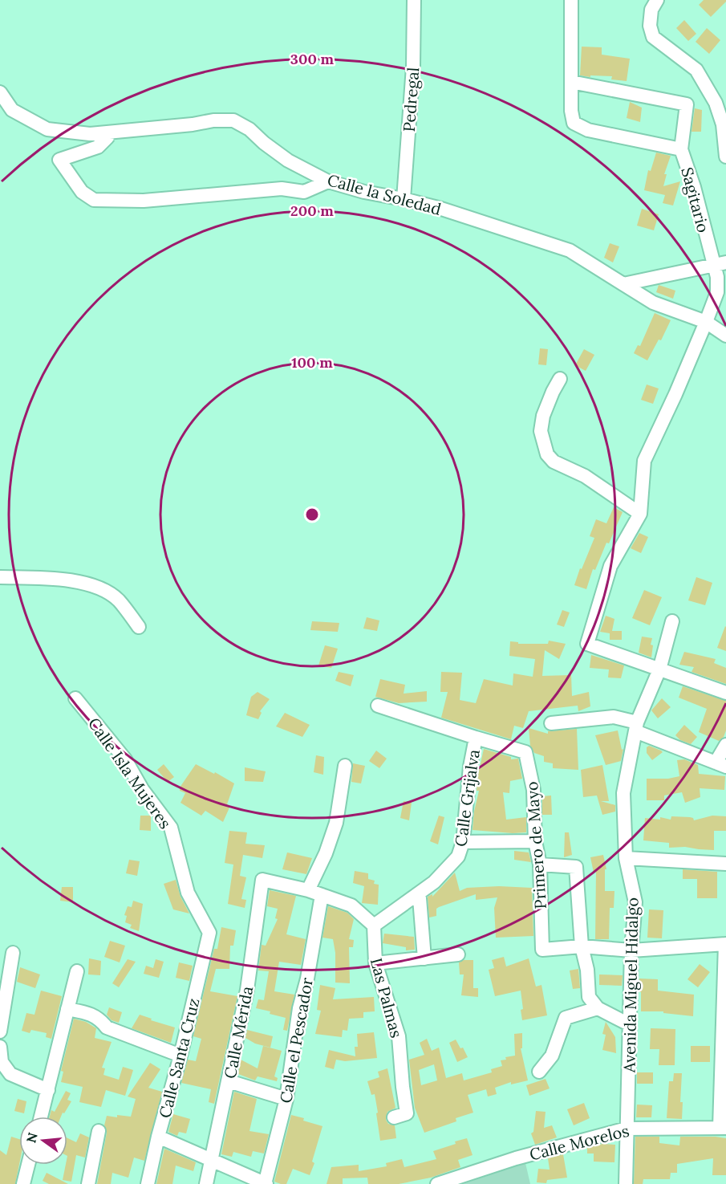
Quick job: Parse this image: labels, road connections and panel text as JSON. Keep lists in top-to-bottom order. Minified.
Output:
{"streets":{"street":["Pedregal","Calle la Soledad","Sagitario","Calle Isla Mujeres","Calle Grijalva","Primero de Mayo","Avenida Miguel Hidalgo","Las Palmas","Calle Mérida","Calle el Pescador","Calle Santa Cruz","Calle Morelos"]},"crossings":[["Pedregal","Calle la Soledad"],["Calle la Soledad","Sagitario"],["Calle Isla Mujeres","Calle Santa Cruz"],["Calle Grijalva","Primero de Mayo"],["Calle Grijalva","Las Palmas"],["Avenida Miguel Hidalgo","Calle Morelos"]],"north":"left","rings":["300 m","200 m","100 m"]}
